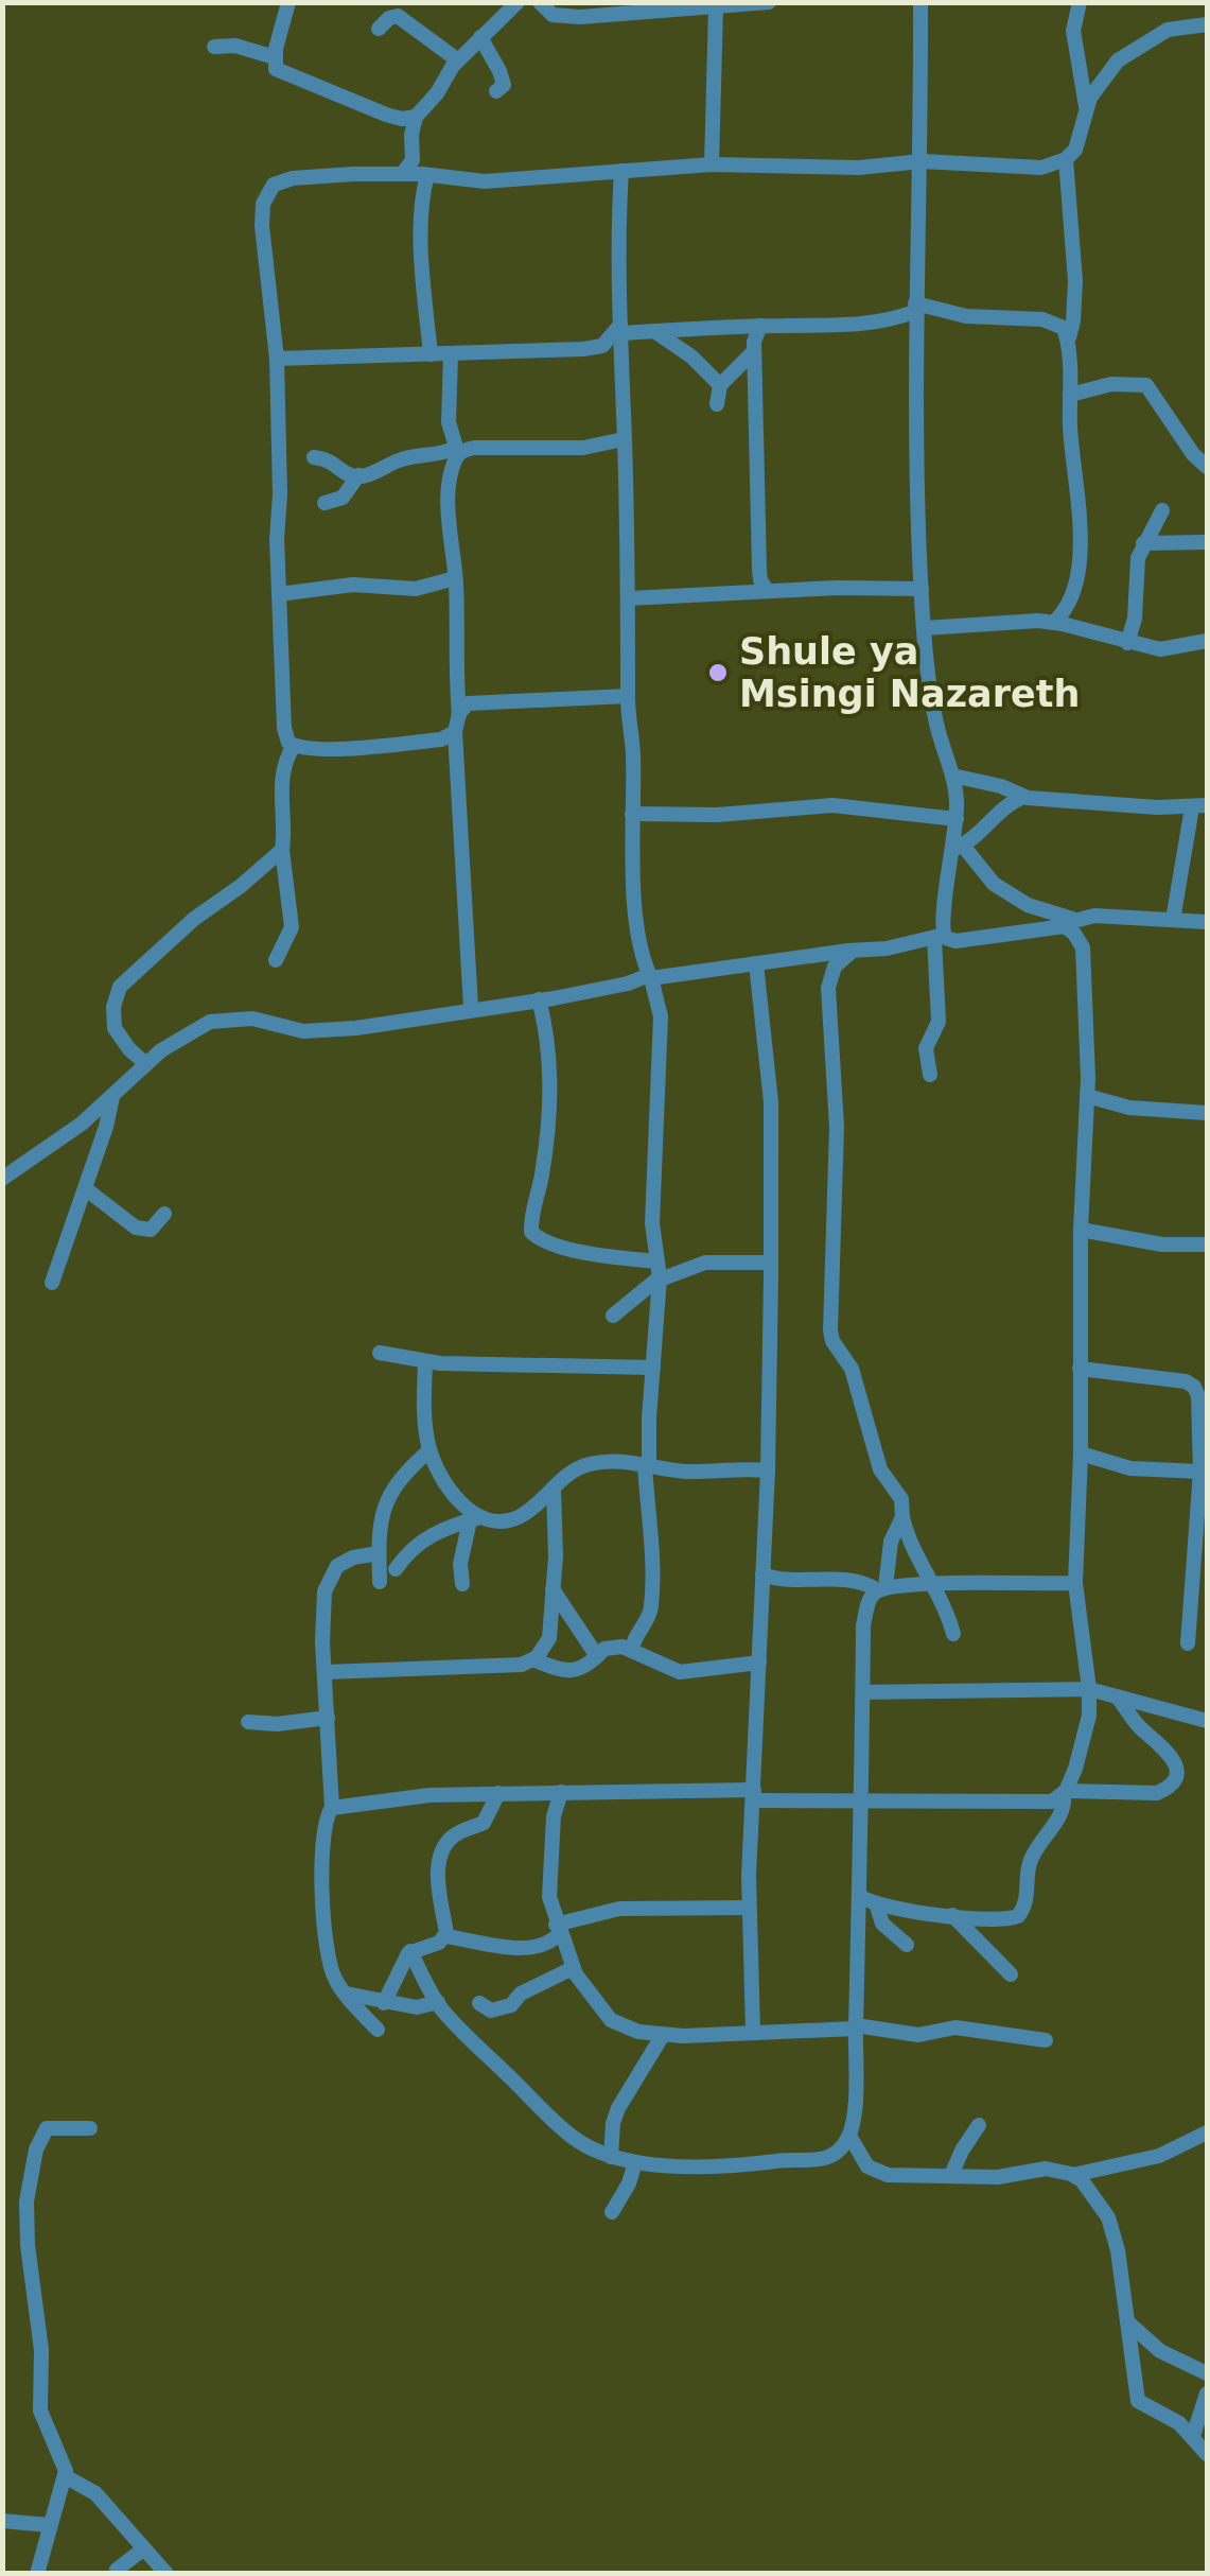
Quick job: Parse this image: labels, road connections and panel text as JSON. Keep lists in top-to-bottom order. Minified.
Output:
{"places":["Shule ya Msingi Nazareth"]}
